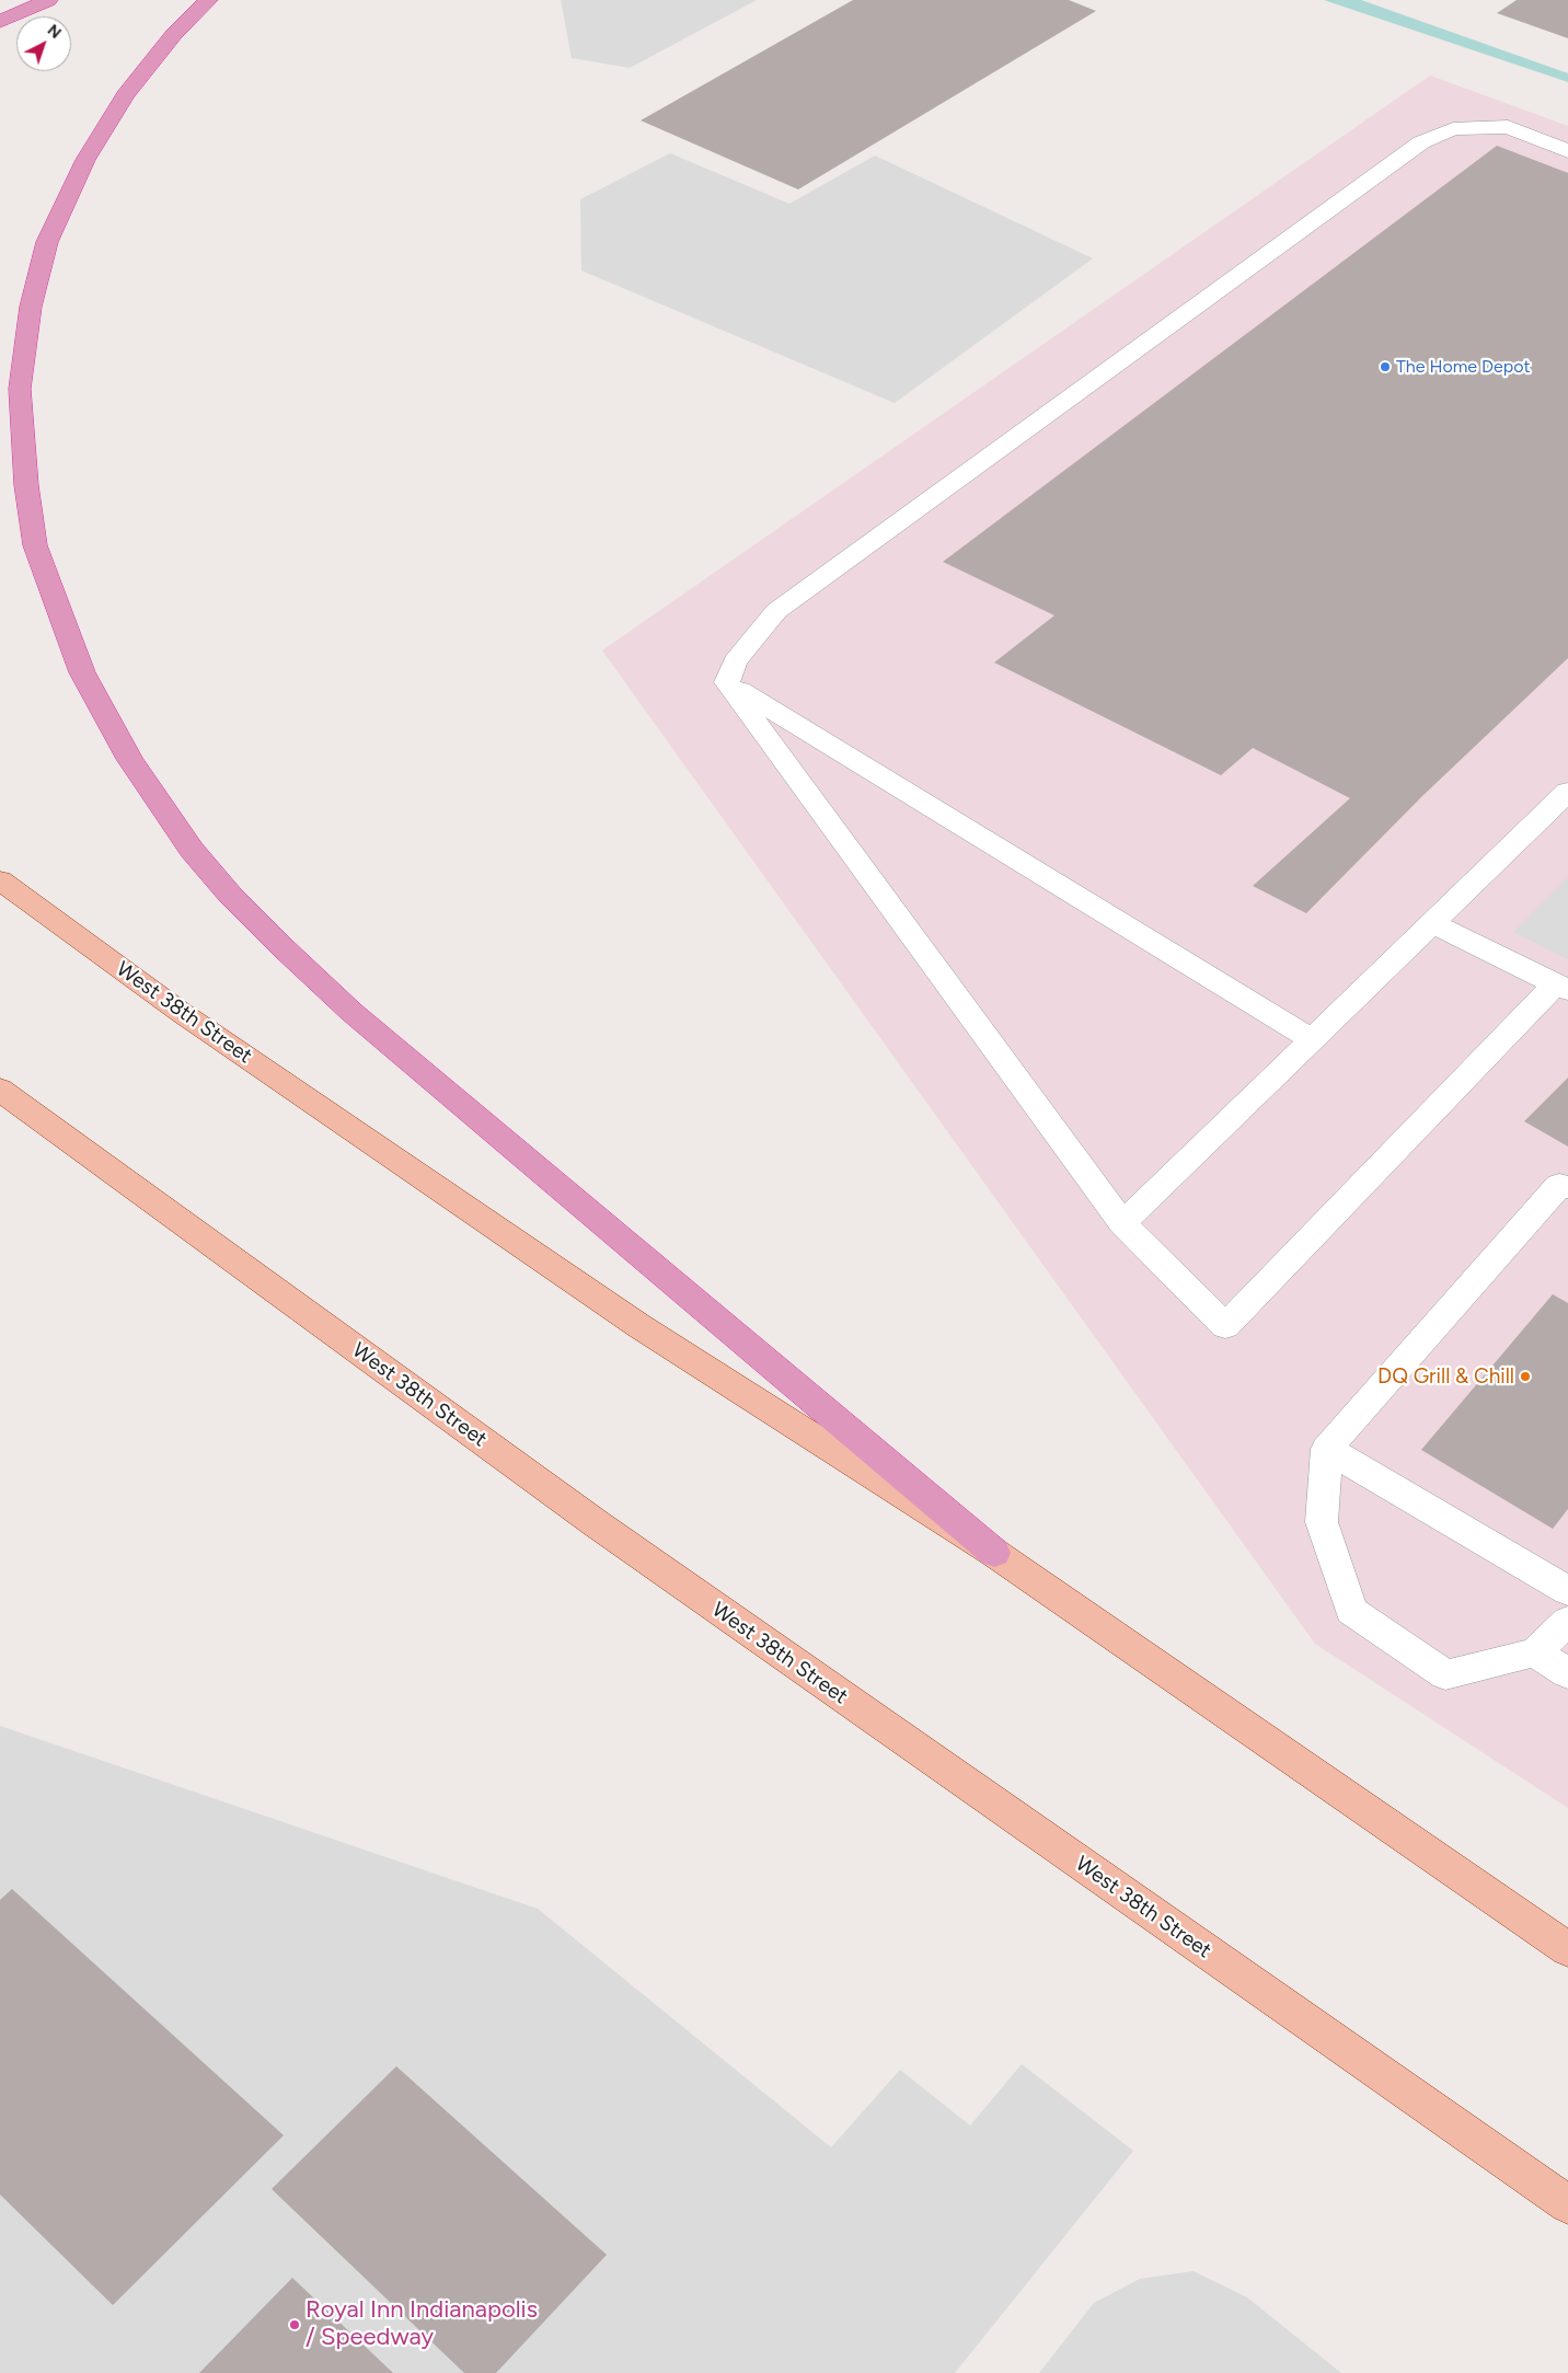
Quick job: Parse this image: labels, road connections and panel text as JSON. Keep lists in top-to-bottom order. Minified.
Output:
{"streets":{"main road":["West 38th Street"]},"places":["The Home Depot","DQ Grill & Chill","Royal Inn Indianapolis / Speedway"],"north":"top right"}
